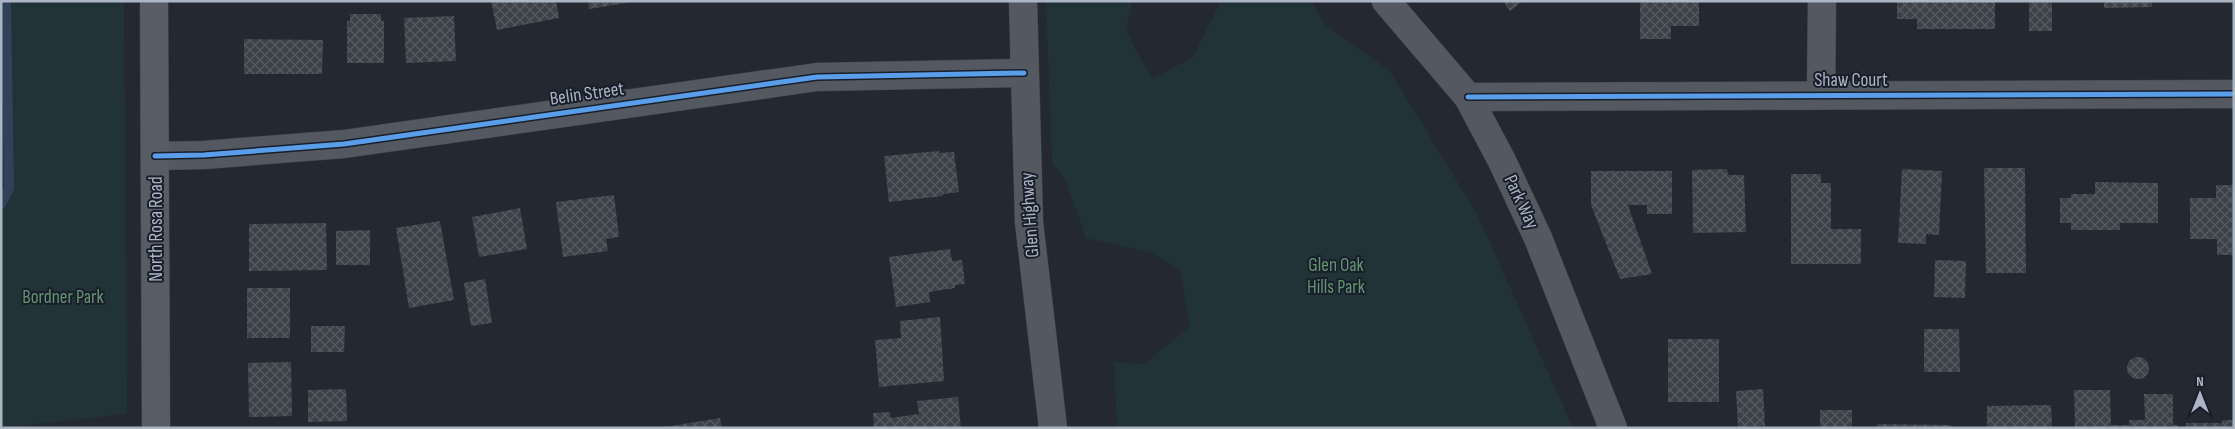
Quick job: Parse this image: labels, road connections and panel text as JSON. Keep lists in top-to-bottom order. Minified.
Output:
{"streets":{"street":["Shaw Court","Belin Street","Park Way","Glen Highway","North Rosa Road"]},"crossings":[["Shaw Court","Park Way"],["Belin Street","Glen Highway"],["Belin Street","North Rosa Road"]],"parks":["Glen Oak Hills Park","Bordner Park"],"north":"top"}
